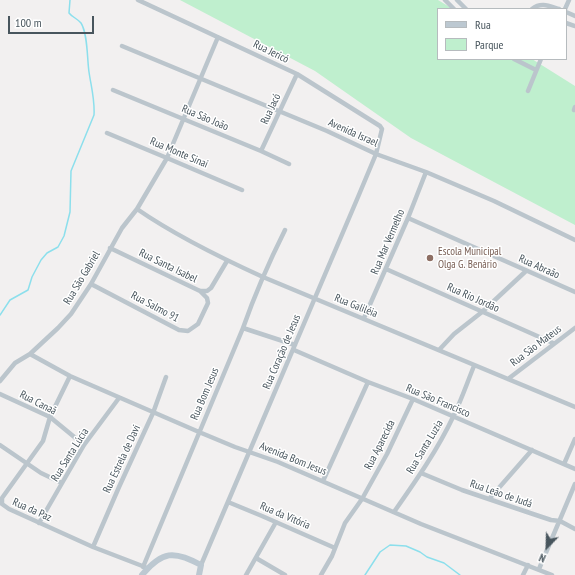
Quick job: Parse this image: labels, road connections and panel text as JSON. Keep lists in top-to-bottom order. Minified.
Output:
{"streets":{"street":["Rua Jericó","Rua Jacó","Rua São João","Avenida Israel","Rua Monte Sinai","Rua Mar Vermelho","Rua Santa Isabel","Rua Abraão","Rua São Gabriel","Rua Rio Jordão","Rua Galiléia","Rua Salmo 91","Rua São Mateus","Rua Coração de Jesus","Rua Bom Jesus","Rua São Francisco","Rua Canaã","Rua Aparecida","Rua Santa Luzia","Rua Santa Lúcia","Rua Estrela de Davi","Avenida Bom Jesus","Rua Leão de Judá","Rua da Paz","Rua da Vitória"]},"crossings":[["Rua Jericó","Rua Jacó"],["Rua Jericó","Rua São Gabriel"],["Rua Jericó","Rua Coração de Jesus"],["Rua Jacó","Rua São João"],["Rua Jacó","Avenida Israel"],["Rua São João","Rua São Gabriel"],["Avenida Israel","Rua Mar Vermelho"],["Avenida Israel","Rua São Gabriel"],["Avenida Israel","Rua Coração de Jesus"],["Rua Monte Sinai","Rua São Gabriel"],["Rua Mar Vermelho","Rua Abraão"],["Rua Mar Vermelho","Rua Rio Jordão"],["Rua Mar Vermelho","Rua Galiléia"],["Rua Santa Isabel","Rua São Gabriel"],["Rua Santa Isabel","Rua Galiléia"],["Rua Santa Isabel","Rua Salmo 91"],["Rua São Gabriel","Rua Galiléia"],["Rua São Gabriel","Rua Salmo 91"],["Rua São Gabriel","Avenida Bom Jesus"],["Rua Rio Jordão","Rua São Mateus"],["Rua Galiléia","Rua São Mateus"],["Rua Galiléia","Rua Coração de Jesus"],["Rua Galiléia","Rua Bom Jesus"],["Rua Galiléia","Rua Santa Luzia"],["Rua Coração de Jesus","Rua São Francisco"],["Rua Coração de Jesus","Avenida Bom Jesus"],["Rua Coração de Jesus","Rua da Vitória"],["Rua Bom Jesus","Rua São Francisco"],["Rua Bom Jesus","Avenida Bom Jesus"],["Rua Bom Jesus","Rua da Paz"],["Rua São Francisco","Rua Aparecida"],["Rua São Francisco","Rua Santa Luzia"],["Rua Canaã","Rua Santa Lúcia"],["Rua Canaã","Rua da Paz"],["Rua Aparecida","Avenida Bom Jesus"],["Rua Aparecida","Rua da Vitória"],["Rua Santa Luzia","Avenida Bom Jesus"],["Rua Santa Luzia","Rua Leão de Judá"],["Rua Santa Lúcia","Avenida Bom Jesus"],["Rua Santa Lúcia","Rua da Paz"],["Rua Estrela de Davi","Avenida Bom Jesus"],["Rua Estrela de Davi","Rua da Paz"],["Avenida Bom Jesus","Rua da Paz"]],"places":["Escola Municipal Olga G. Benário"],"legend":["Rua","Parque"],"scale_bar":"100 m","north":"bottom left"}
